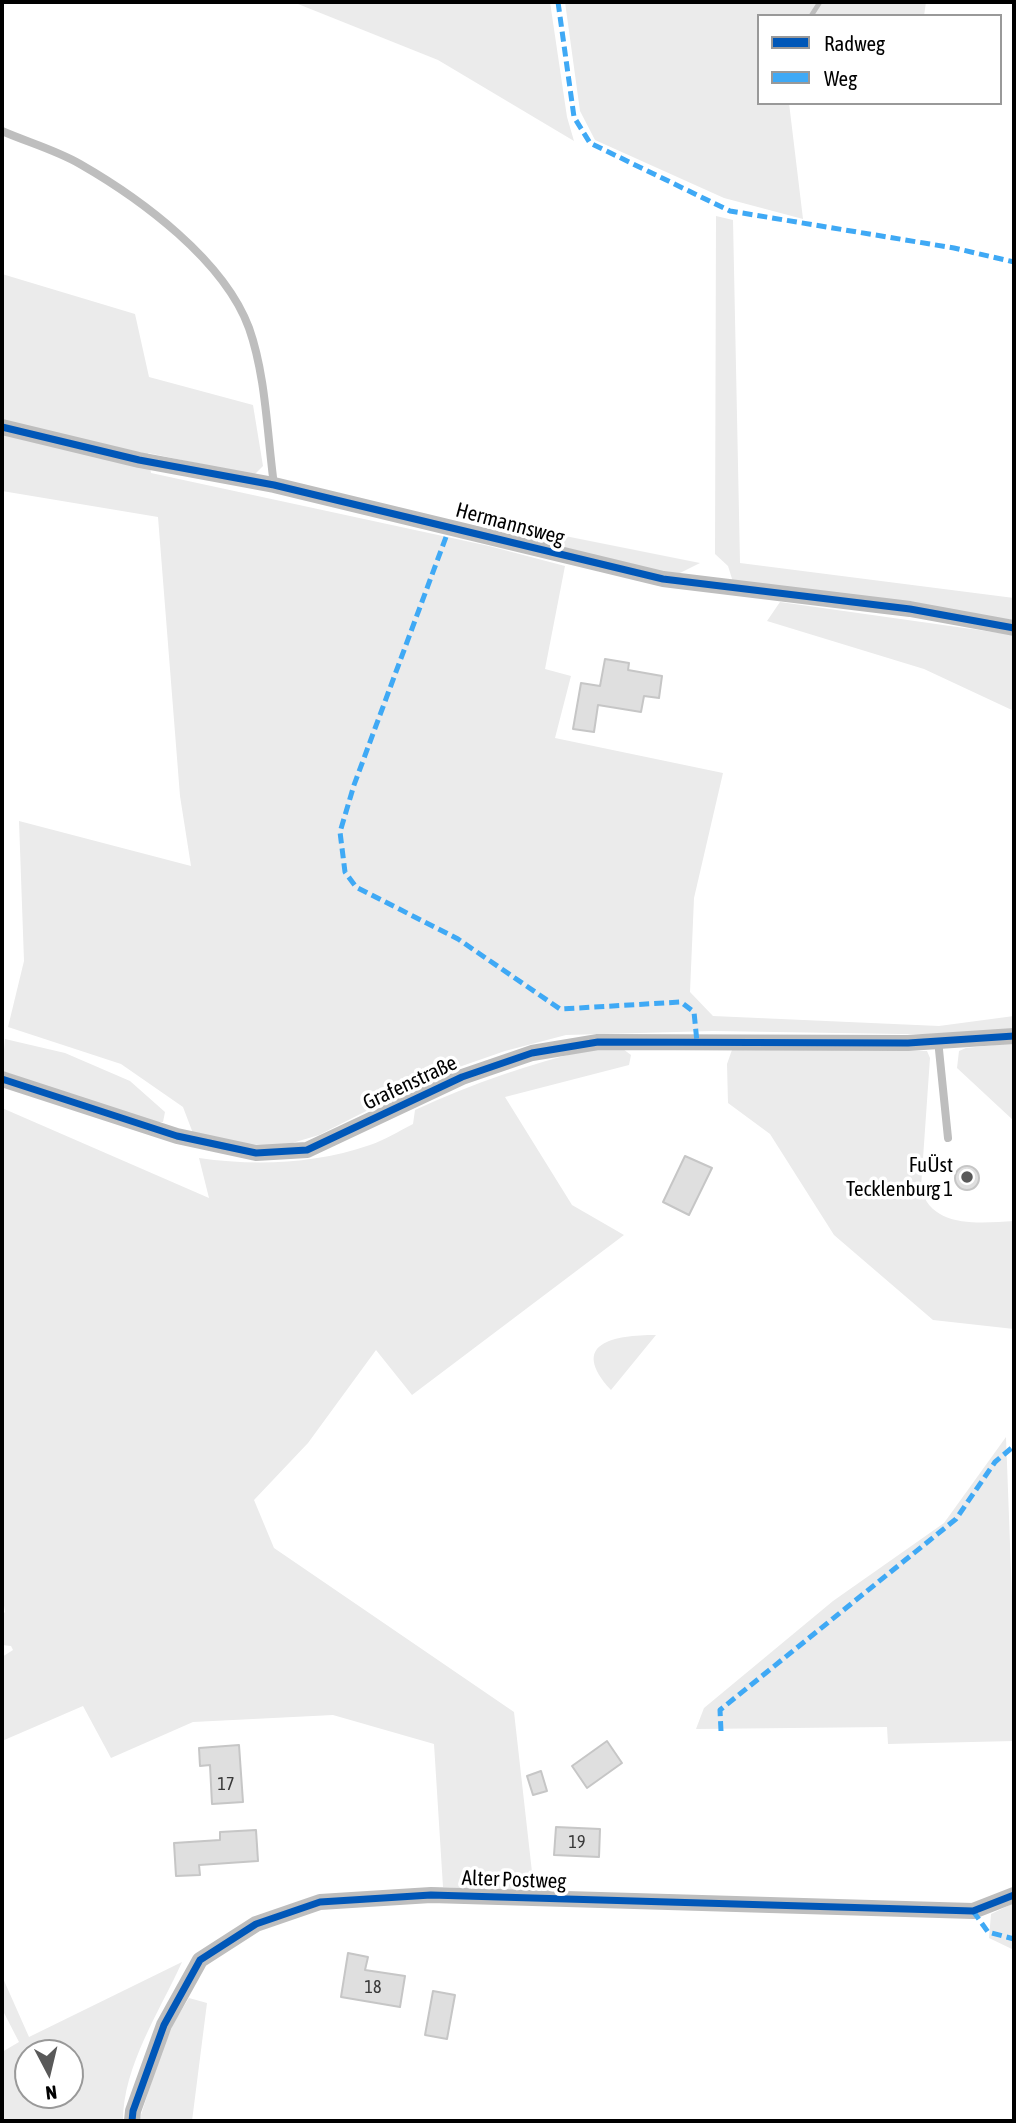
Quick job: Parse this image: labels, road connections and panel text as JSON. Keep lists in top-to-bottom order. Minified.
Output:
{"streets":{"street":["Hermannsweg","Grafenstraße","Alter Postweg"]},"places":["FuÜst Tecklenburg 1"],"house_numbers":["17","19","18"],"legend":["Radweg","Weg"],"north":"bottom"}
